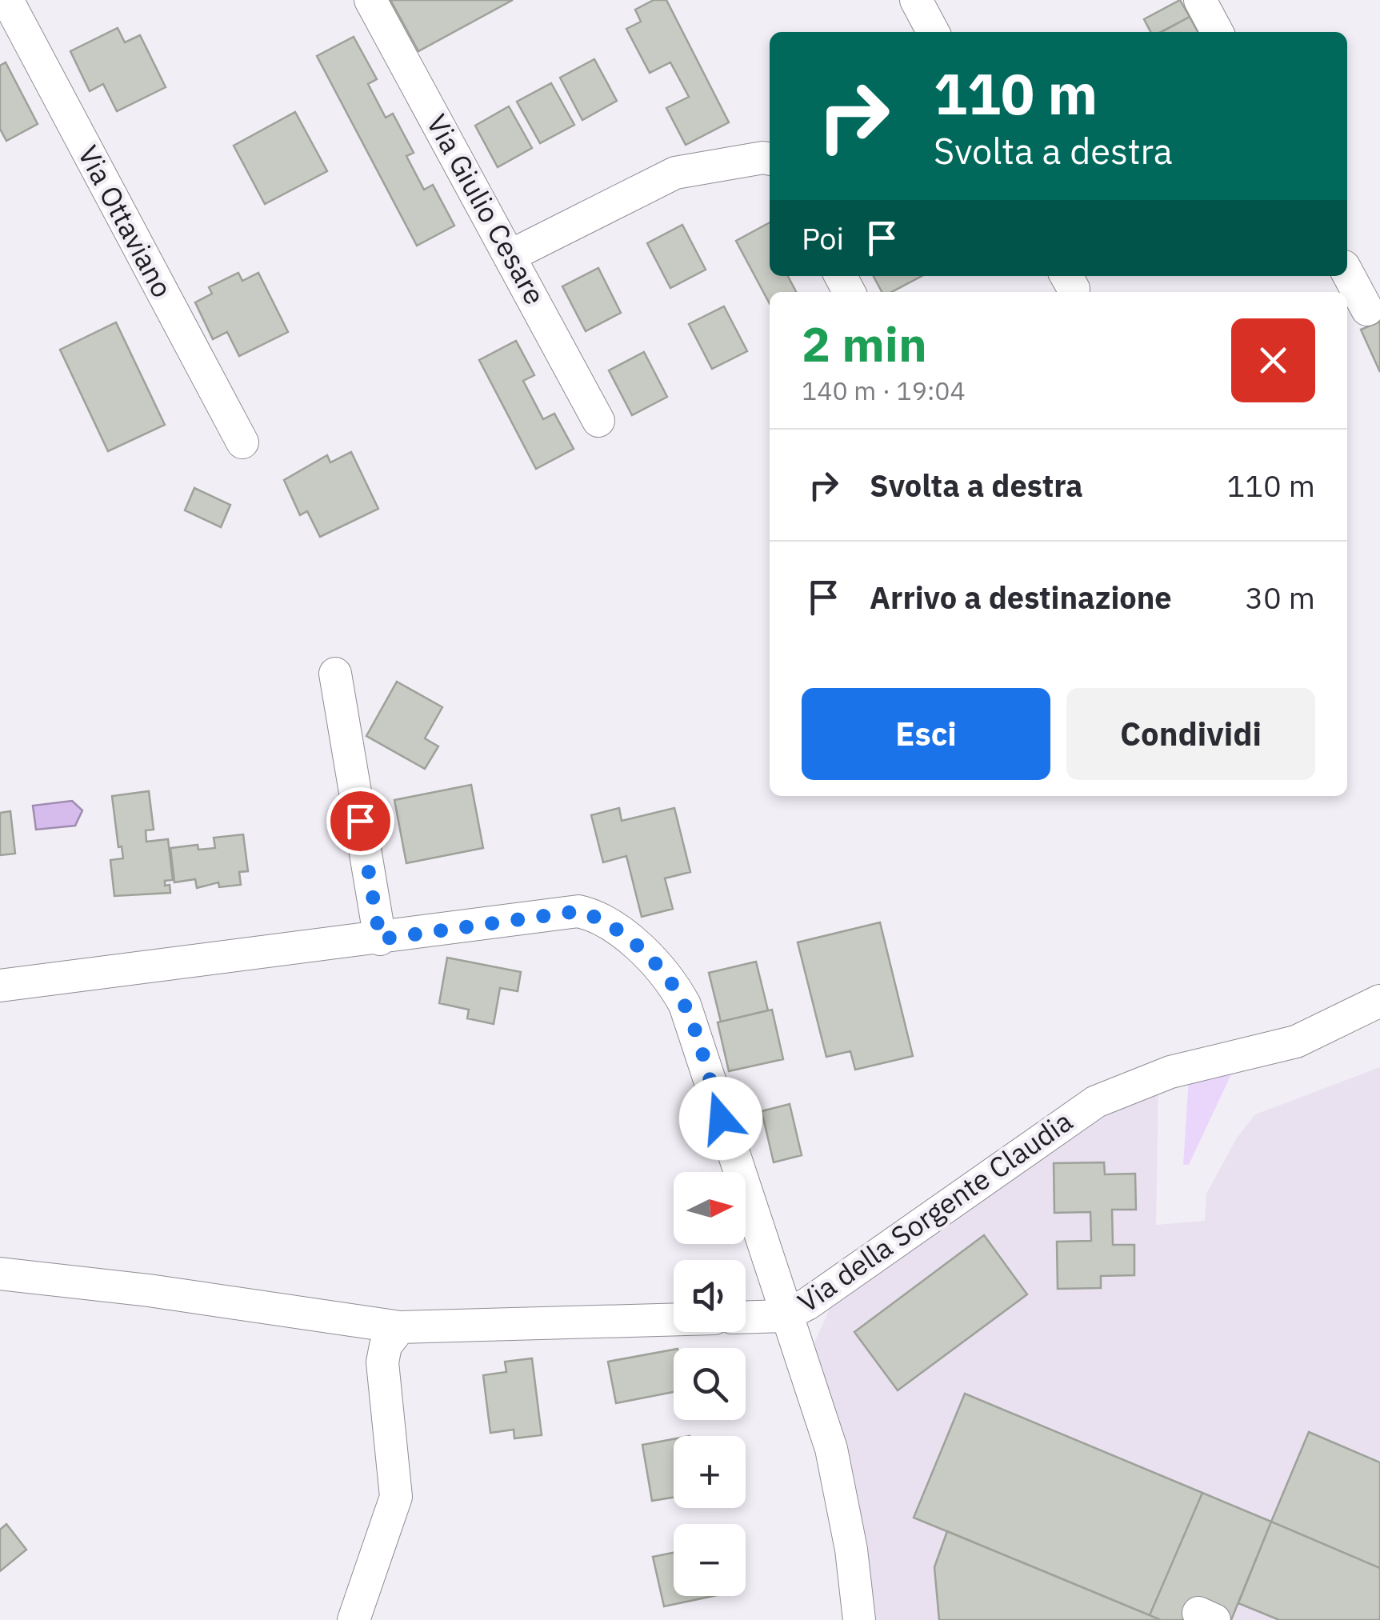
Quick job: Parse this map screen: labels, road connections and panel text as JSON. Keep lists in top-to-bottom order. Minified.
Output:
{"streets":{"street":["Via Giulio Cesare","Via Ottaviano","Via della Sorgente Claudia"]},"north":"right","page":{"turn":["110 m","Svolta a destra"],"then":"Poi","heading":["2 min","140 m · 19:04"],"list":[{"name":"Svolta a destra","value":"110 m"},{"name":"Arrivo a destinazione","value":"30 m"}],"buttons":["Esci","Condividi"],"map_buttons":["+","−"]}}
